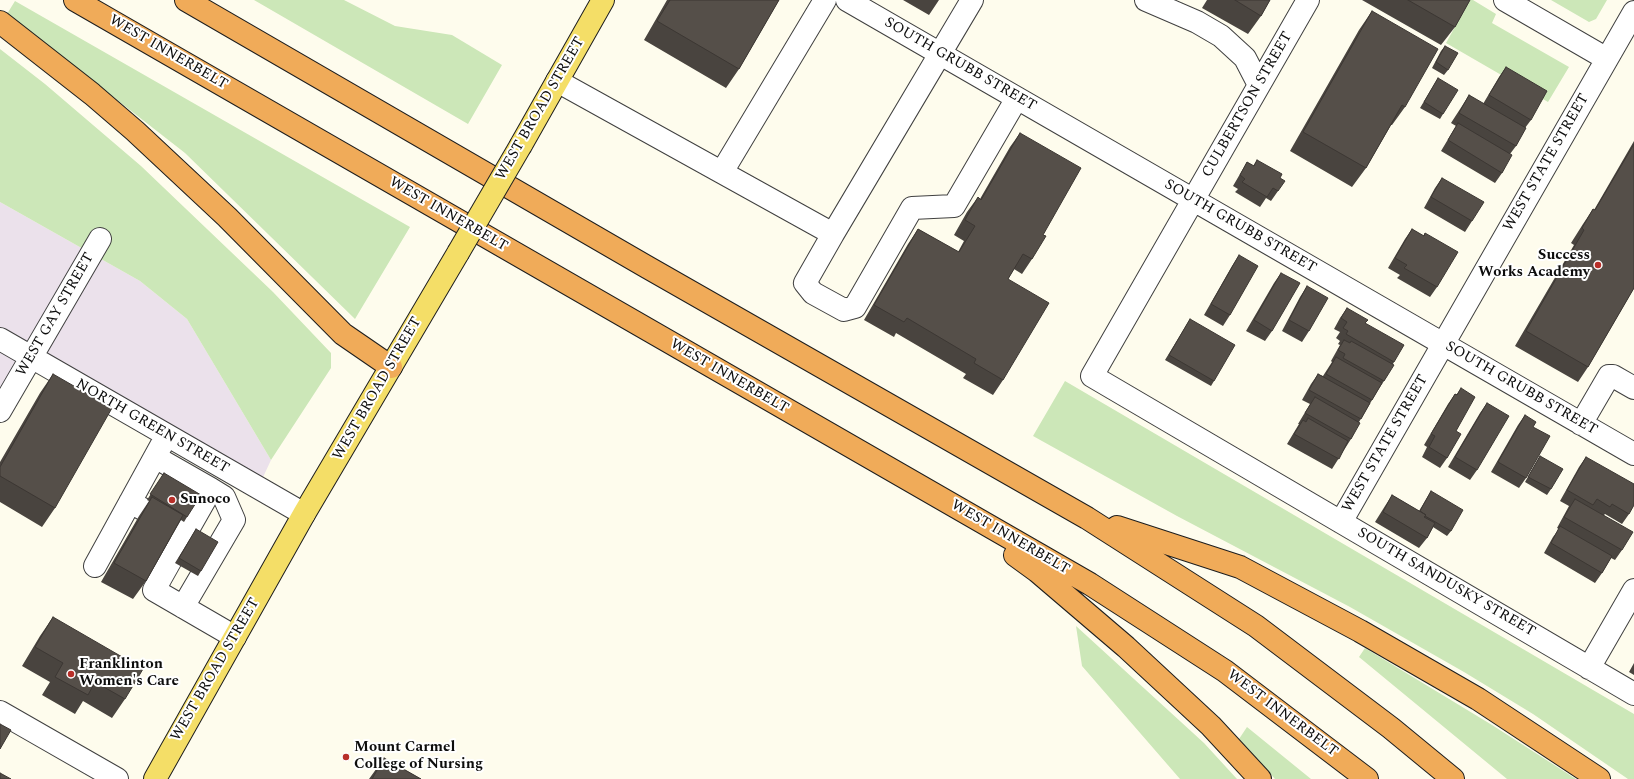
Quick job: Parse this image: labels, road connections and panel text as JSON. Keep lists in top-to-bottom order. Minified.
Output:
{"streets":{"highway":["WEST INNERBELT"],"main road":["WEST BROAD STREET"],"street":["SOUTH GRUBB STREET","CULBERTSON STREET","WEST STATE STREET","WEST GAY STREET","NORTH GREEN STREET","SOUTH SANDUSKY STREET"]},"crossings":[["SOUTH GRUBB STREET","CULBERTSON STREET"],["SOUTH GRUBB STREET","WEST STATE STREET"],["CULBERTSON STREET","SOUTH SANDUSKY STREET"],["WEST BROAD STREET","NORTH GREEN STREET"],["WEST STATE STREET","SOUTH SANDUSKY STREET"],["WEST GAY STREET","NORTH GREEN STREET"]],"places":["Success Works Academy","Sunoco","Franklinton Women's Care","Mount Carmel College of Nursing"]}
